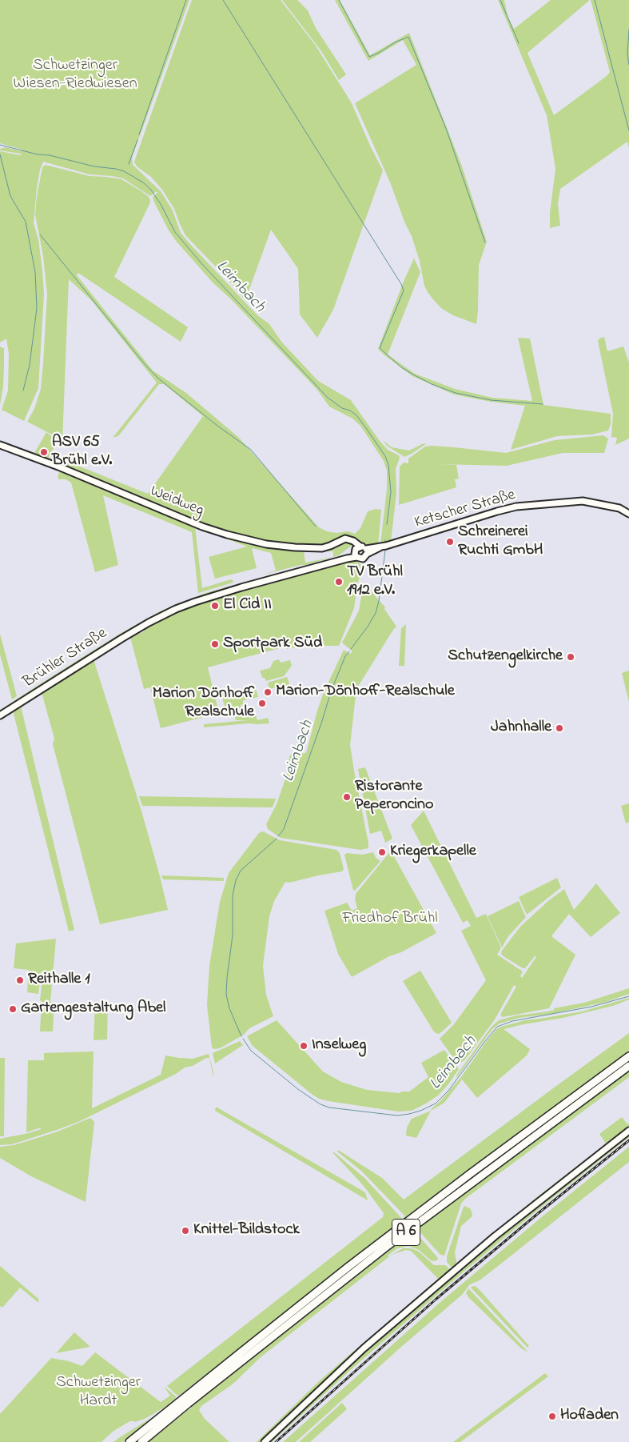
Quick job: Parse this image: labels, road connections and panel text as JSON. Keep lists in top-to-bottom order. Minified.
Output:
{"streets":{"highway":["A 6"],"main road":["Weidweg","Ketscher Straße","Brühler Straße"]},"crossings":[["Weidweg","Ketscher Straße"],["Weidweg","Brühler Straße"],["Ketscher Straße","Brühler Straße"]],"water":["Leimbach"],"parks":["Schwetzinger Wiesen-Riedwiesen","Friedhof Brühl","Schwetzinger Hardt"],"places":["ASV 65 Brühl e.V.","Schreinerei Ruchti GmbH","TV Brühl 1912 e.V.","El Cid II","Sportpark Süd","Schutzengelkirche","Marion-Dönhoff-Realschule","Marion Dönhoff Realschule","Jahnhalle","Ristorante Peperoncino","Kriegerkapelle","Reithalle 1","Gartengestaltung Abel","Inselweg","Knittel-Bildstock","Hofladen"]}
